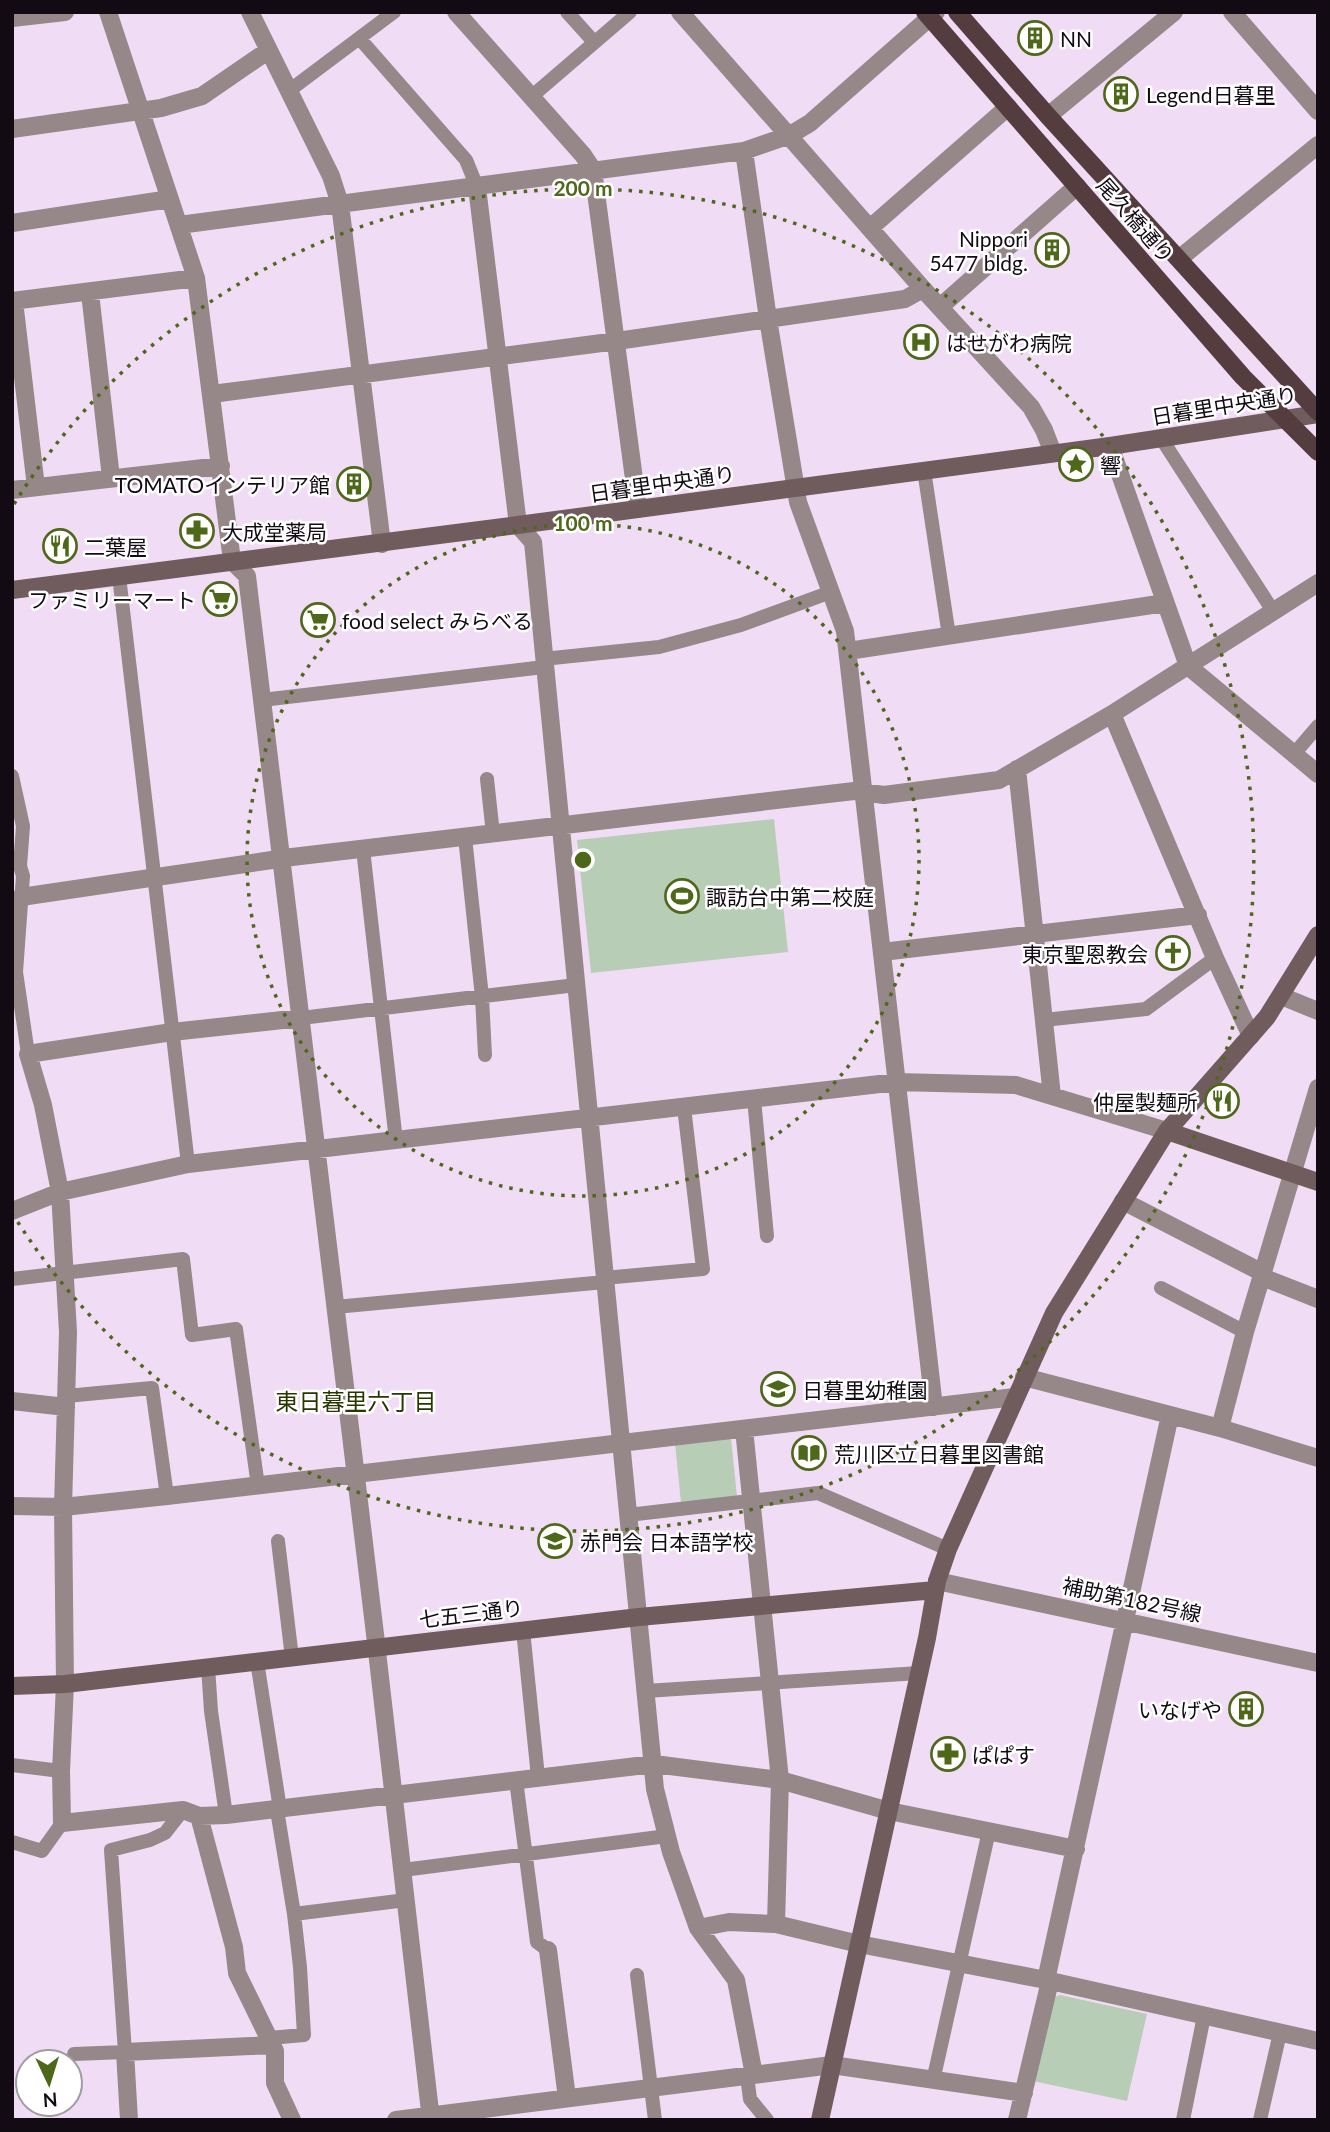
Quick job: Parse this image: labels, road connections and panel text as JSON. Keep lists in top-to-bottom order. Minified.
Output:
{"streets":{"main road":["尾久橋通り"],"street":["日暮里中央通り","補助第182号線","七五三通り"]},"crossings":[["尾久橋通り","日暮里中央通り"],["補助第182号線","七五三通り"]],"districts":["東日暮里六丁目"],"places":{"building":["NN","Legend日暮里","Nippori 5477 bldg.","TOMATOインテリア館","いなげや"],"hospital":["はせがわ病院"],"place":["響"],"pharmacy":["大成堂薬局","ぱぱす"],"restaurant":["二葉屋","仲屋製麺所"],"supermarket":["ファミリーマート","food select みらべる"],"sports":["諏訪台中第二校庭"],"church":["東京聖恩教会"],"school or university":["日暮里幼稚園","赤門会 日本語学校"],"library":["荒川区立日暮里図書館"]},"north":"bottom","rings":["200 m","100 m"]}
